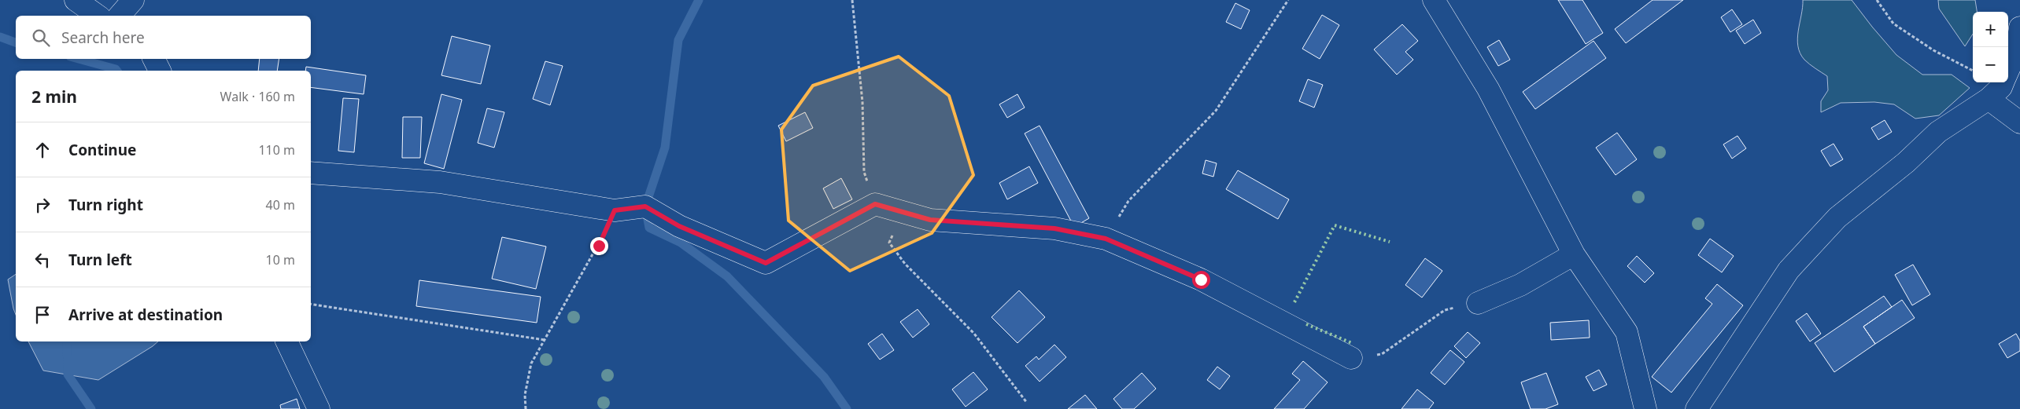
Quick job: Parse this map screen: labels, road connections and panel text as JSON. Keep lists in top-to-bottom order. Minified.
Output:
{"page":{"map_buttons":["+","−"],"search":"Search here","heading":["2 min","Walk · 160 m"],"list":[["Continue","110 m"],["Turn right","40 m"],["Turn left","10 m"],"Arrive at destination"]}}
